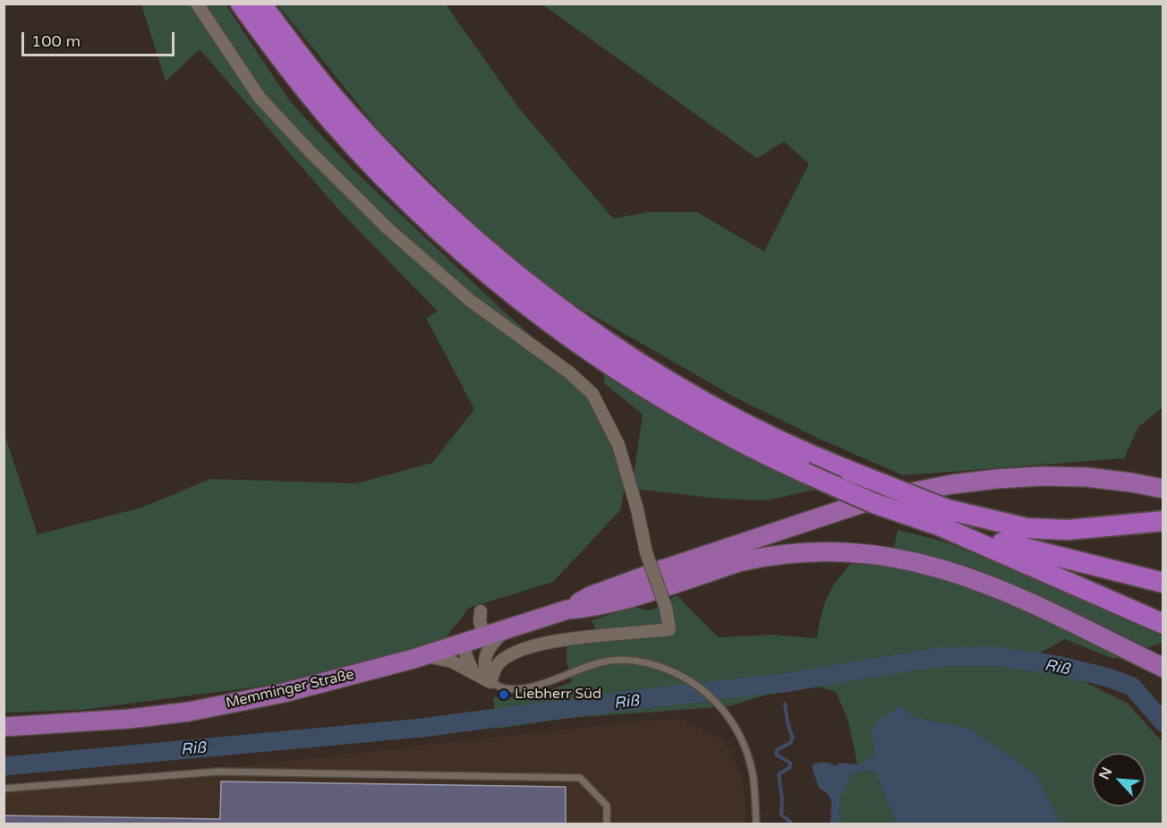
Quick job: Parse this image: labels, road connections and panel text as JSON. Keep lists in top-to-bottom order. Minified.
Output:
{"streets":{"main road":["Memminger Straße"]},"water":["Riß"],"places":["Liebherr Süd"],"scale_bar":"100 m","north":"top left"}
